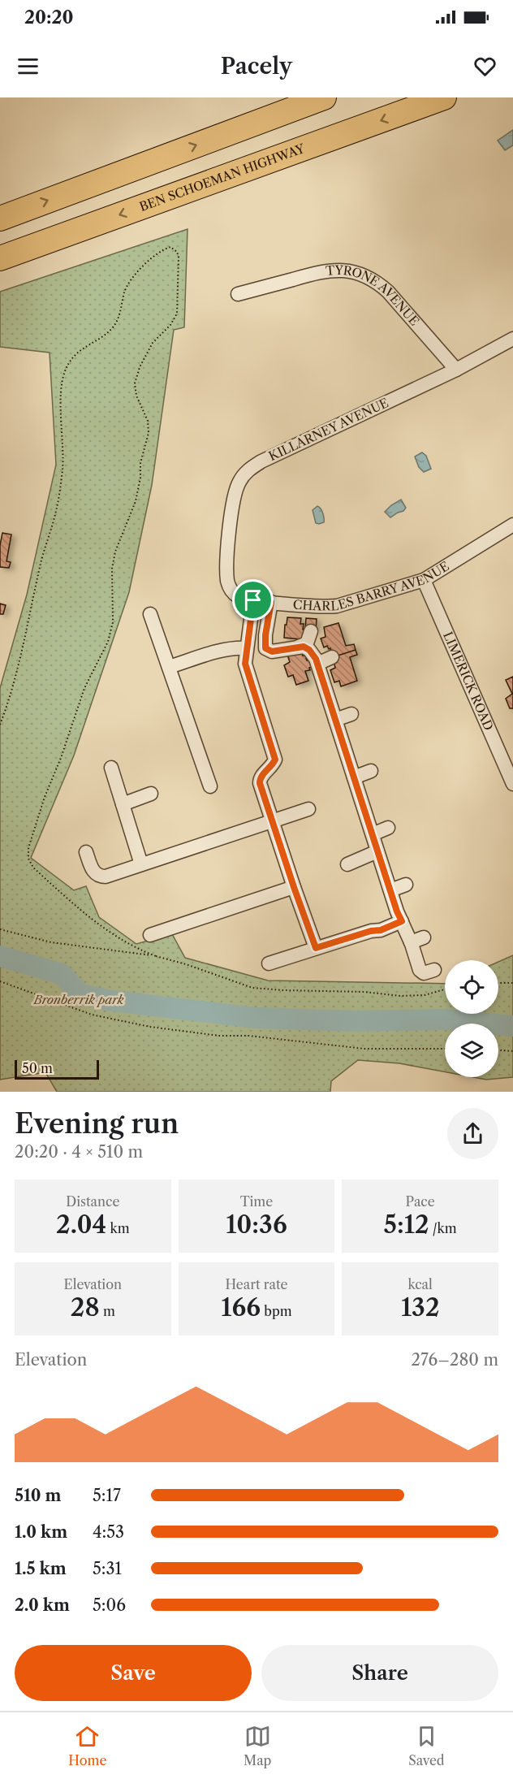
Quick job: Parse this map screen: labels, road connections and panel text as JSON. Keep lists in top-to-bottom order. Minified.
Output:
{"streets":{"highway":["BEN SCHOEMAN HIGHWAY"],"street":["TYRONE AVENUE","KILLARNEY AVENUE","CHARLES BARRY AVENUE","LIMERICK ROAD"]},"crossings":[["TYRONE AVENUE","KILLARNEY AVENUE"],["KILLARNEY AVENUE","CHARLES BARRY AVENUE"],["CHARLES BARRY AVENUE","LIMERICK ROAD"]],"parks":["Bronberrik park"],"scale_bar":"50 m","page":{"status":"20:20","header":"Pacely","scale":"50 m","heading":["Evening run","20:20 · 4 × 510 m"],"stats":[["Distance","2.04 km"],["Time","10:36"],["Pace","5:12 /km"],["Elevation","28 m"],["Heart rate","166 bpm"],["kcal","132"]],"chart":["Elevation","276–280 m"],"list":[{"name":"510 m","note":"5:17"},{"name":"1.0 km","note":"4:53"},{"name":"1.5 km","note":"5:31"},{"name":"2.0 km","note":"5:06"}],"buttons":["Save","Share"],"tabs":["Home","Map","Saved"]}}
